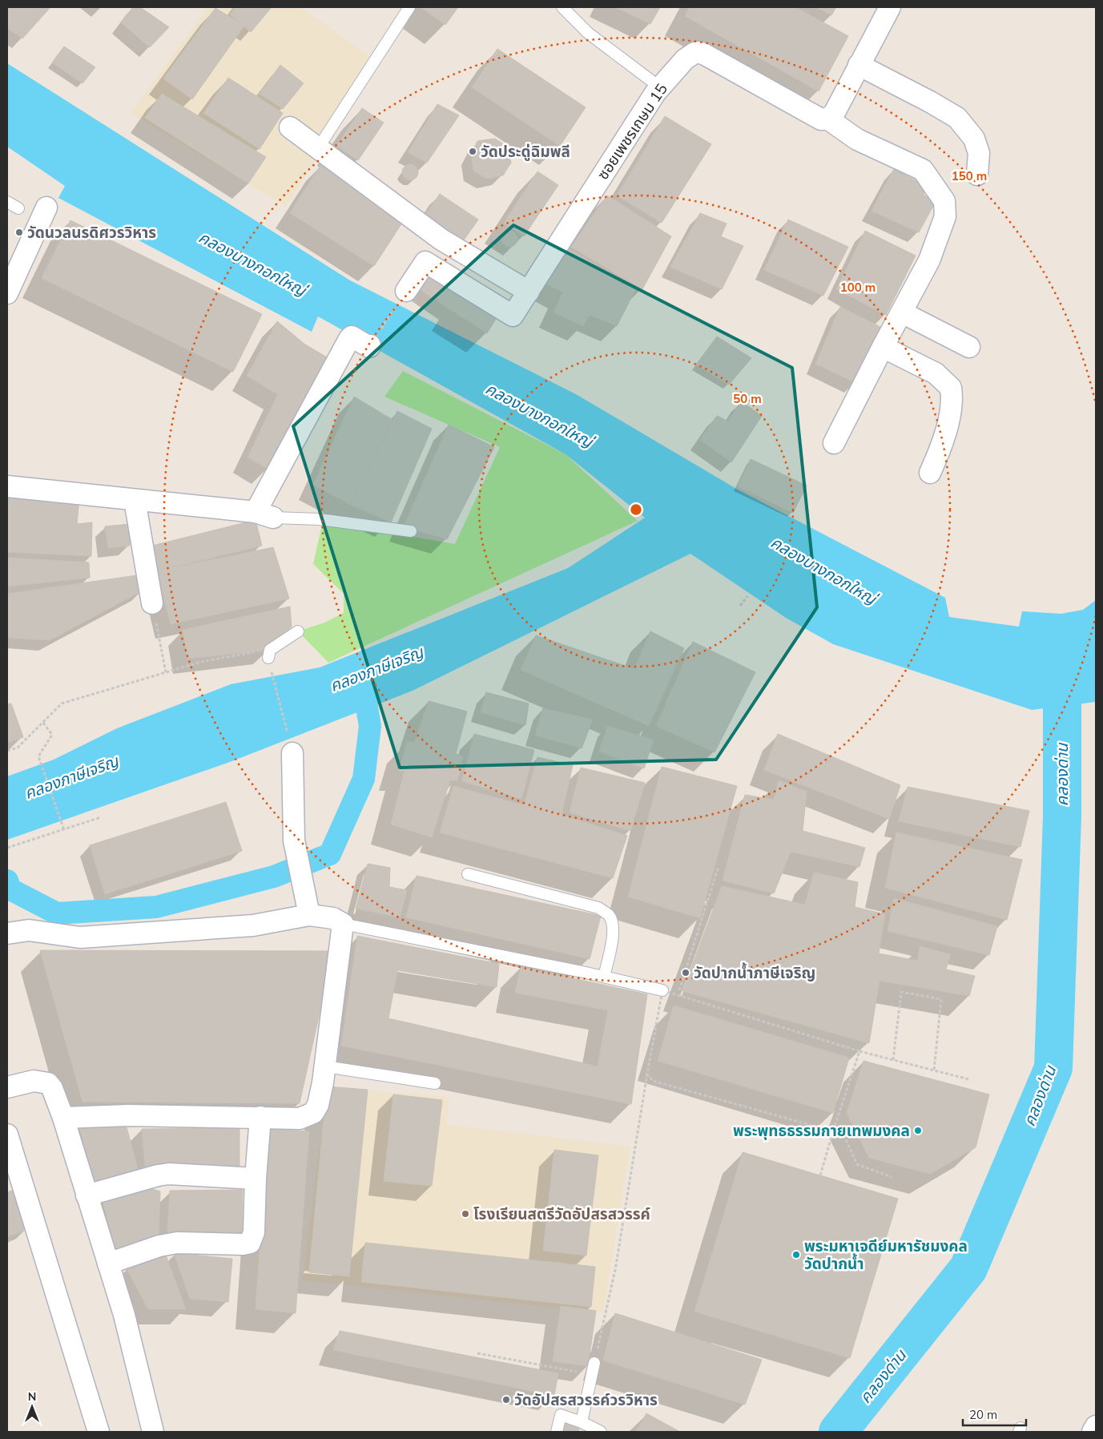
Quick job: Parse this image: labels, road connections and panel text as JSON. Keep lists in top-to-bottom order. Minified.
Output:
{"streets":{"street":["ซอยเพชรเกษม 15"]},"water":["คลองบางกอกใหญ่","คลองภาษีเจริญ","คลองด่าน"],"places":["วัดประดู่ฉิมพลี","วัดนวลนรดิศวรวิหาร","วัดปากน้ำภาษีเจริญ","พระพุทธธรรมกายเทพมงคล","โรงเรียนสตรีวัดอัปสรสวรรค์","พระมหาเจดีย์มหารัชมงคล วัดปากน้ำ","วัดอัปสรสวรรค์วรวิหาร"],"scale_bar":"20 m","north":"top","rings":["150 m","100 m","50 m"]}
